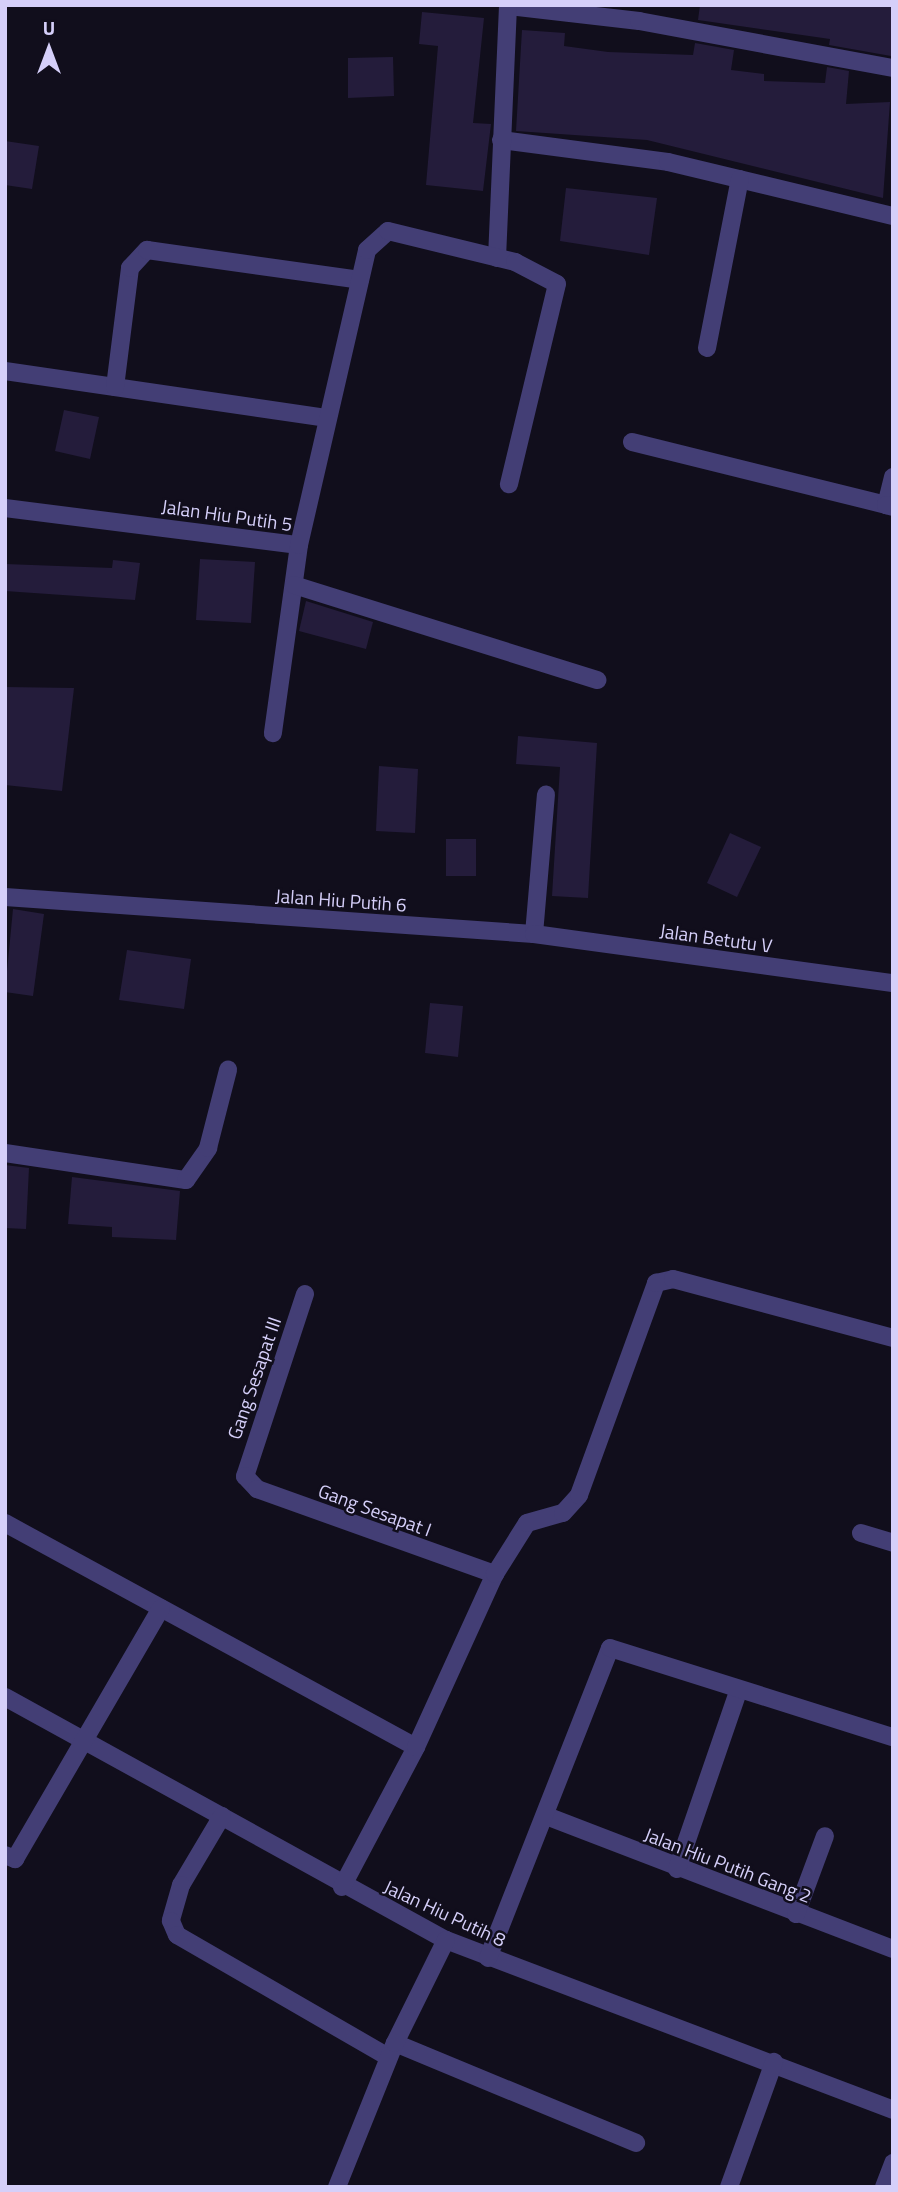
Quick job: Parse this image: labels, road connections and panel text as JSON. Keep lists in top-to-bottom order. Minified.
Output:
{"streets":{"street":["Jalan Hiu Putih 5","Jalan Hiu Putih 6","Jalan Betutu V","Gang Sesapat III","Gang Sesapat I","Jalan Hiu Putih Gang 2","Jalan Hiu Putih 8"]},"crossings":[["Jalan Hiu Putih 6","Jalan Betutu V"],["Gang Sesapat III","Gang Sesapat I"]],"north":"top"}
